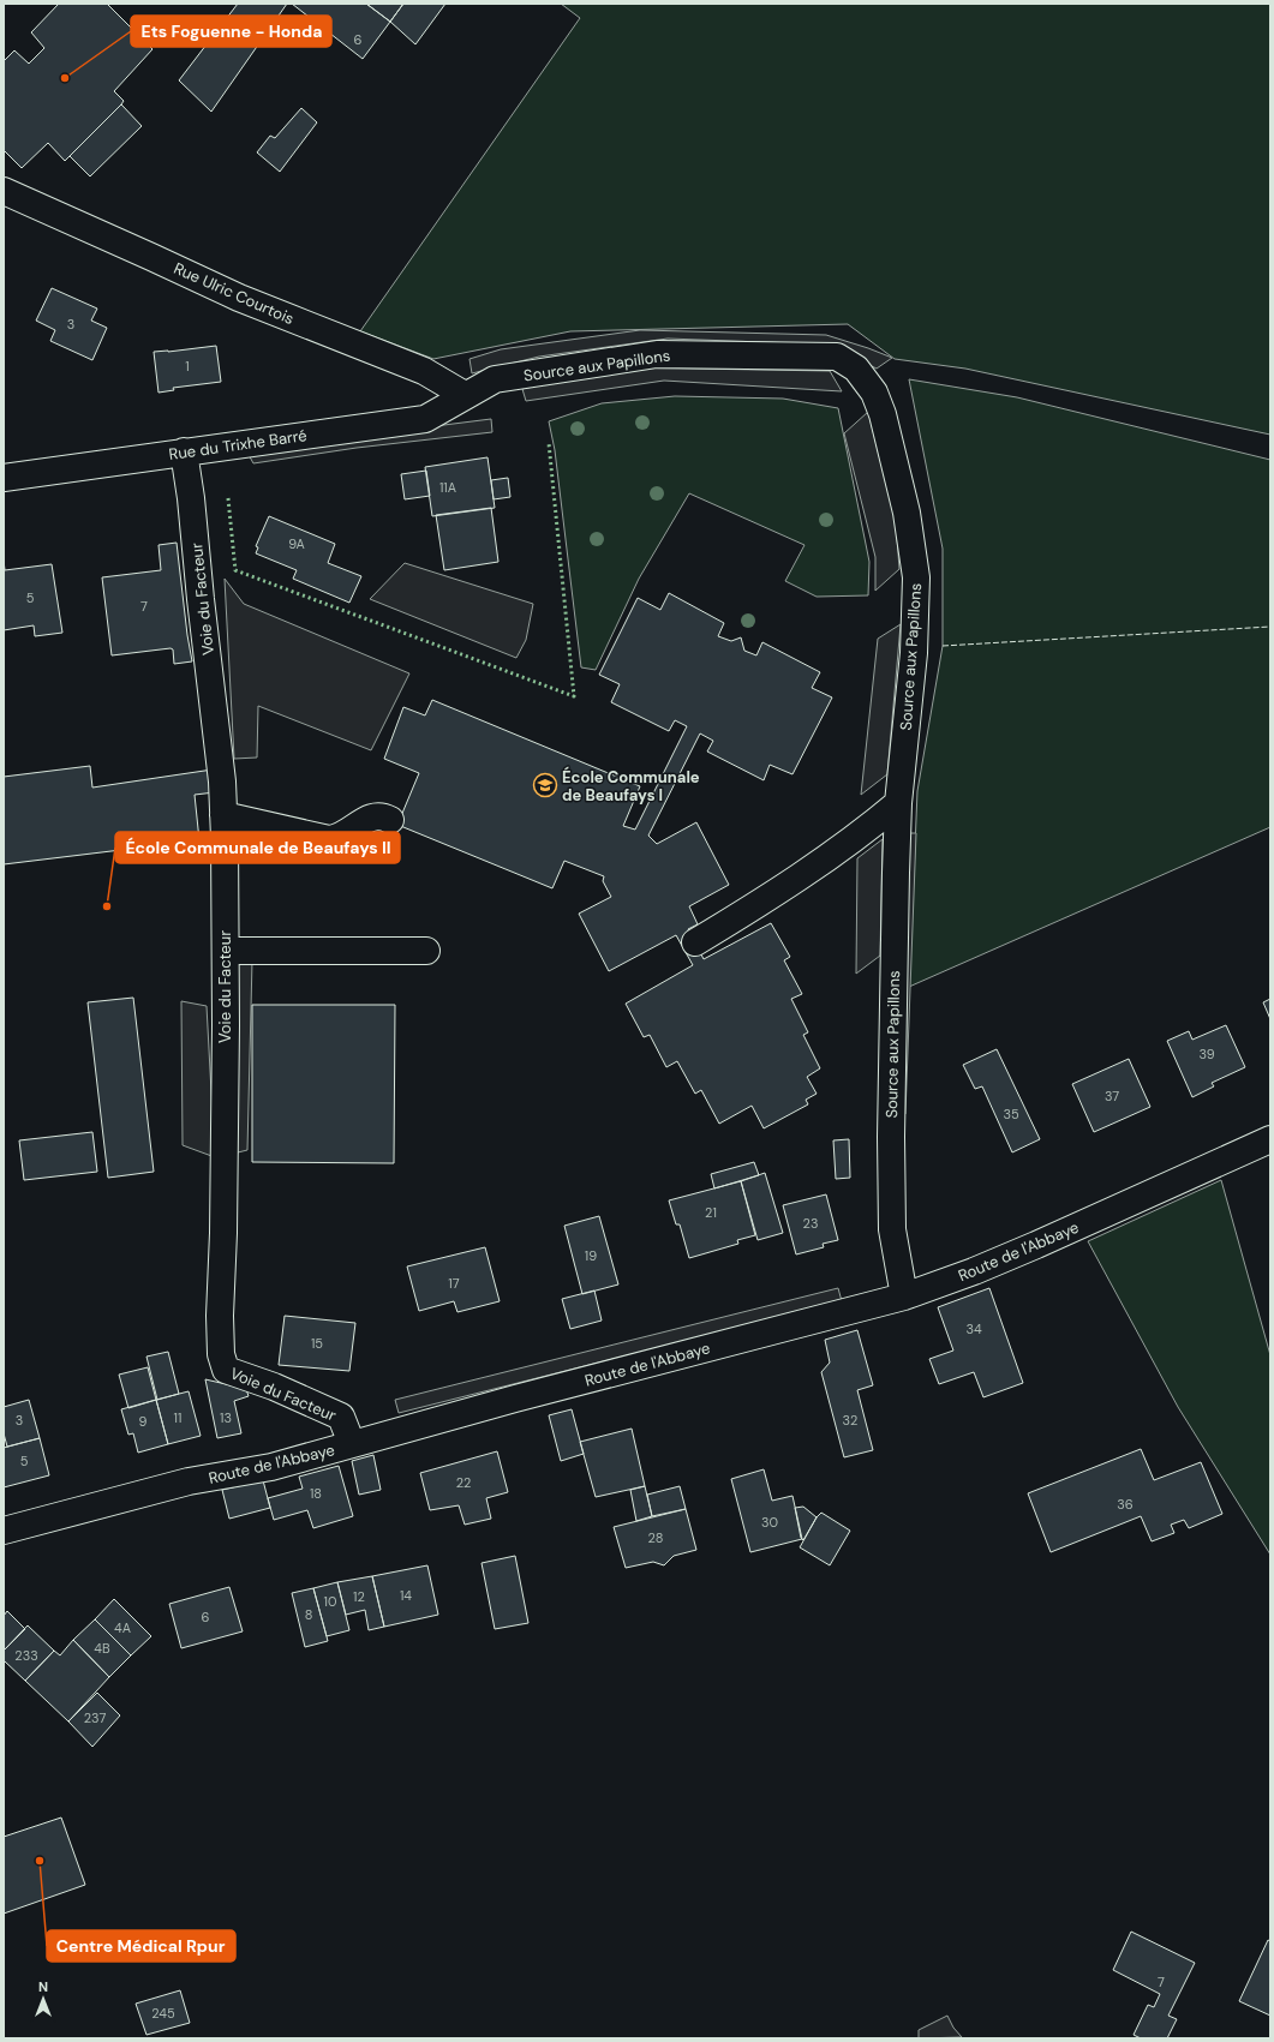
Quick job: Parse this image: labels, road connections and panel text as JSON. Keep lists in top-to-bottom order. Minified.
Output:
{"streets":{"street":["Rue Ulric Courtois","Source aux Papillons","Rue du Trixhe Barré","Voie du Facteur","Route de l'Abbaye"]},"crossings":[["Rue Ulric Courtois","Source aux Papillons"],["Rue Ulric Courtois","Rue du Trixhe Barré"],["Source aux Papillons","Rue du Trixhe Barré"],["Source aux Papillons","Route de l'Abbaye"],["Rue du Trixhe Barré","Voie du Facteur"],["Voie du Facteur","Route de l'Abbaye"]],"places":{"other":["Ets Foguenne - Honda","École Communale de Beaufays II","Centre Médical Rpur"],"school or university":["École Communale de Beaufays I"]},"house_numbers":["6","3","1","11A","9A","5","7","39","37","35","21","23","19","17","34","15","11","13","3","32","9","5","22","18","36","30","28","14","12","10","8","6","4A","4B","233","237","7","245"],"north":"top"}
